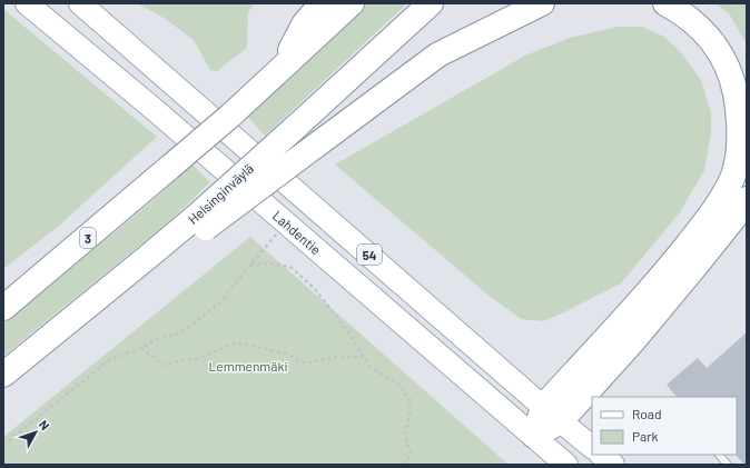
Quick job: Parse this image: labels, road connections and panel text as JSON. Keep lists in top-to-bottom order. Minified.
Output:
{"streets":{"highway":["Helsinginväylä","3"],"main road":["Lahdentie","54"]},"parks":["Lemmenmäki"],"legend":["Road","Park"],"north":"top right"}
